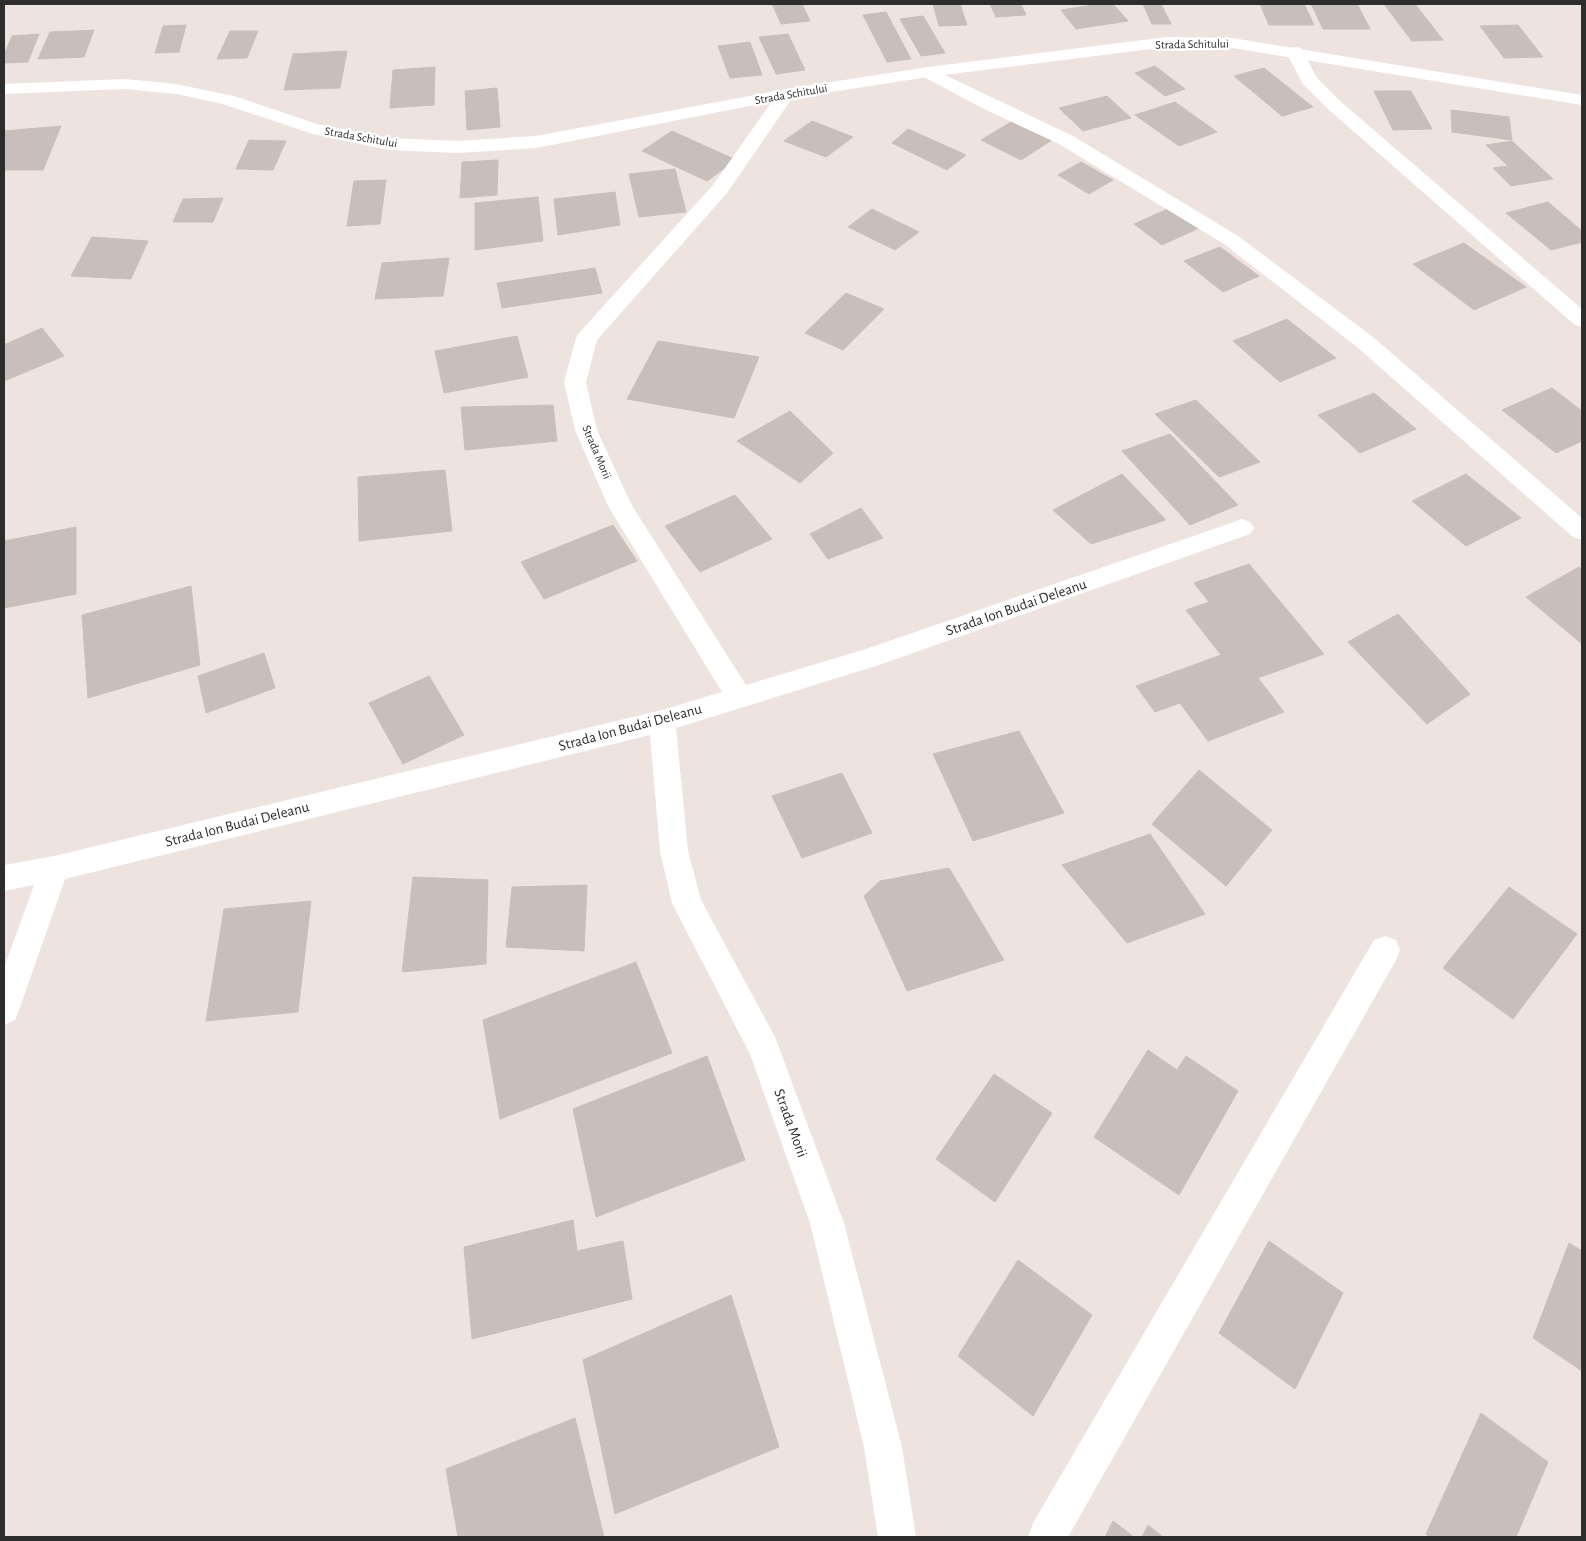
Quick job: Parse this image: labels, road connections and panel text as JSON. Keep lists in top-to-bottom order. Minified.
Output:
{"streets":{"street":["Strada Schitului","Strada Morii","Strada Ion Budai Deleanu"]},"crossings":[["Strada Schitului","Strada Morii"],["Strada Morii","Strada Ion Budai Deleanu"]]}
